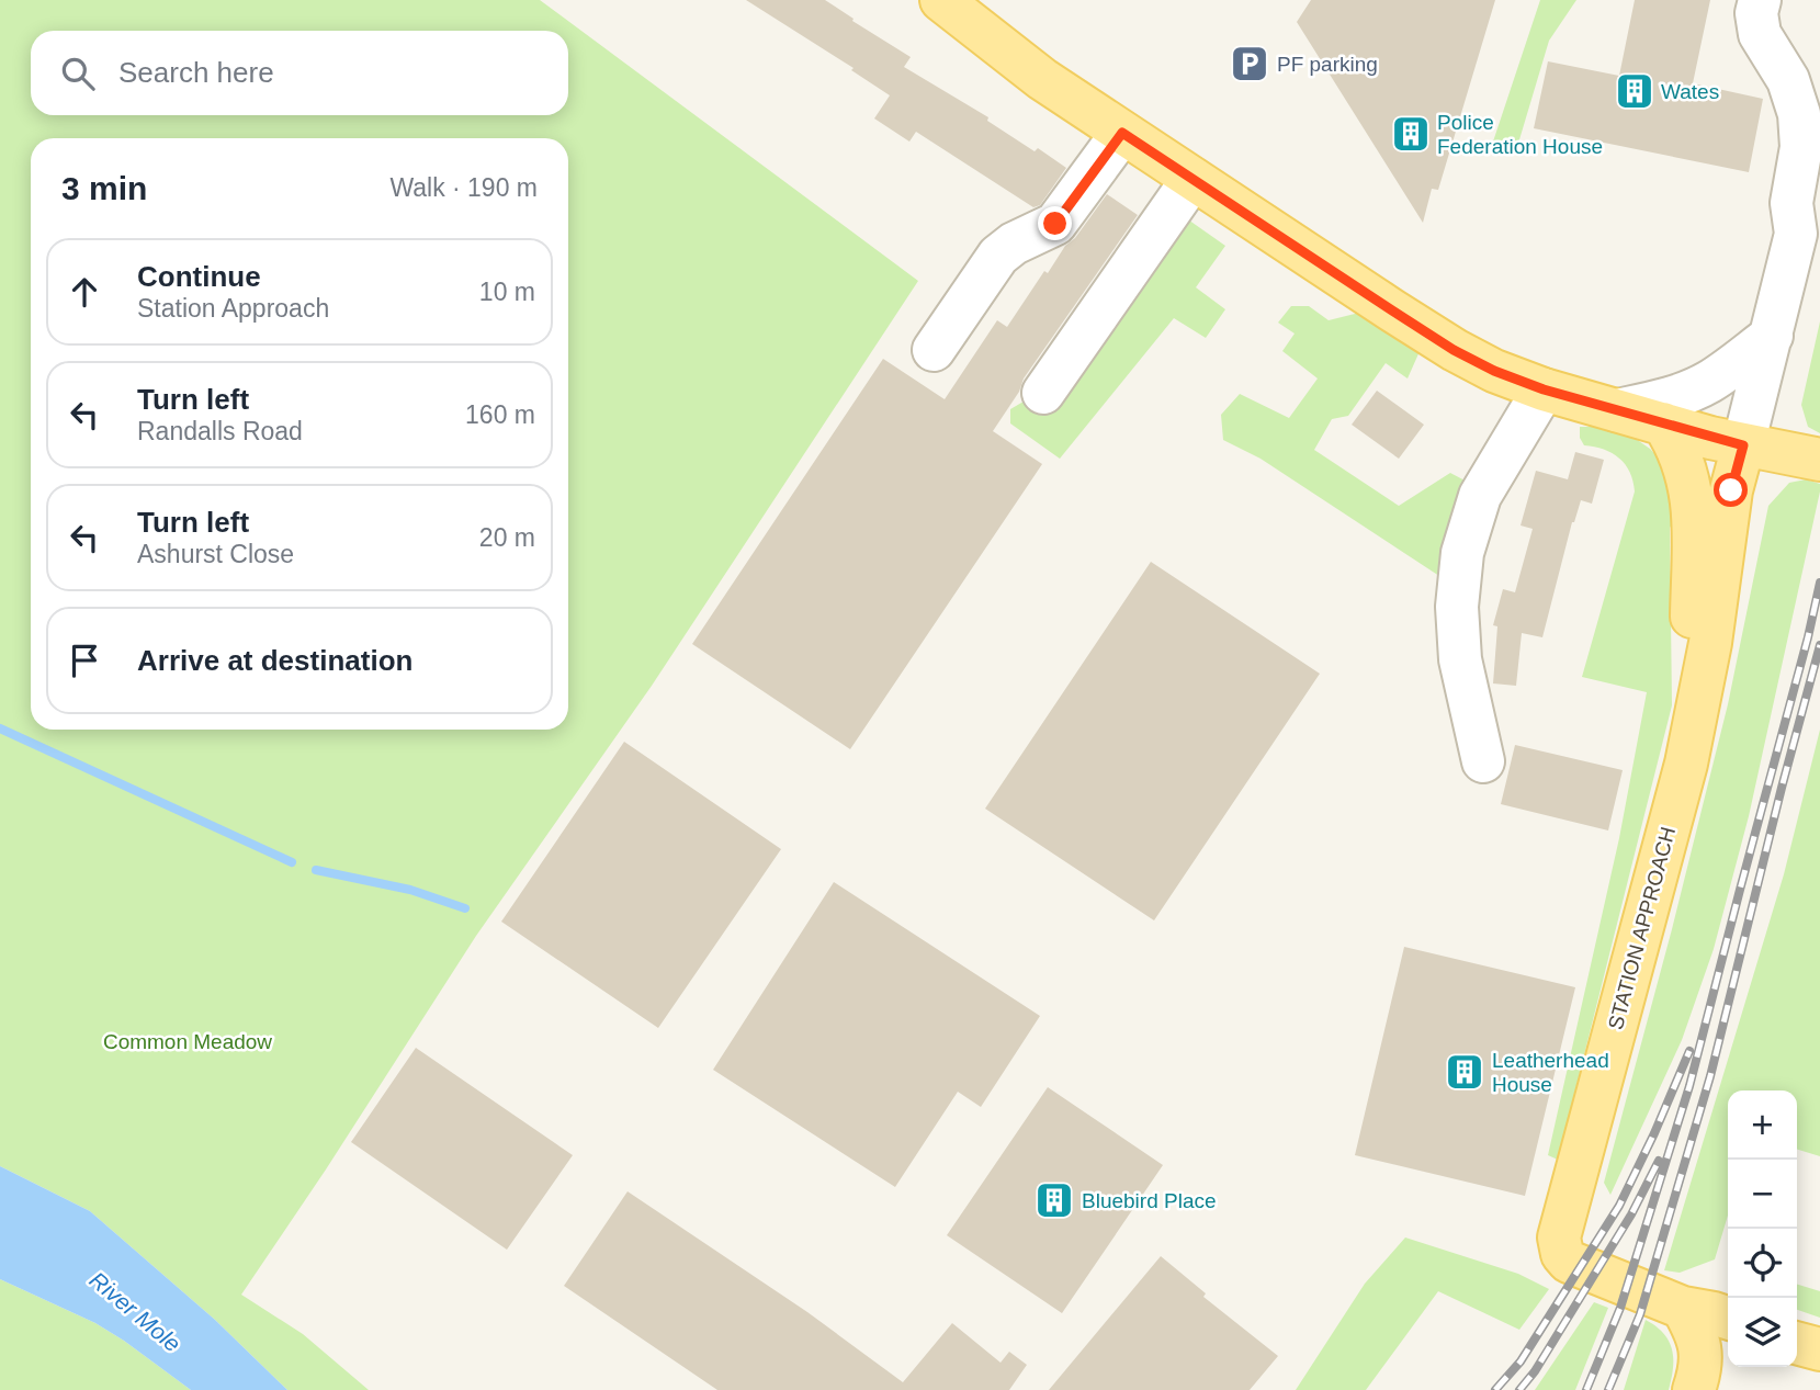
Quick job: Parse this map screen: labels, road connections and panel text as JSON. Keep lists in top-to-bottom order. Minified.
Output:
{"streets":{"main road":["STATION APPROACH"]},"water":["River Mole"],"parks":["Common Meadow"],"places":{"parking":["PF parking"],"building":["Wates","Police Federation House","Leatherhead House","Bluebird Place"]},"page":{"search":"Search here","heading":["3 min","Walk · 190 m"],"list":[["Continue","Station Approach","10 m"],["Turn left","Randalls Road","160 m"],["Turn left","Ashurst Close","20 m"],"Arrive at destination"],"map_buttons":["+","−"]}}
